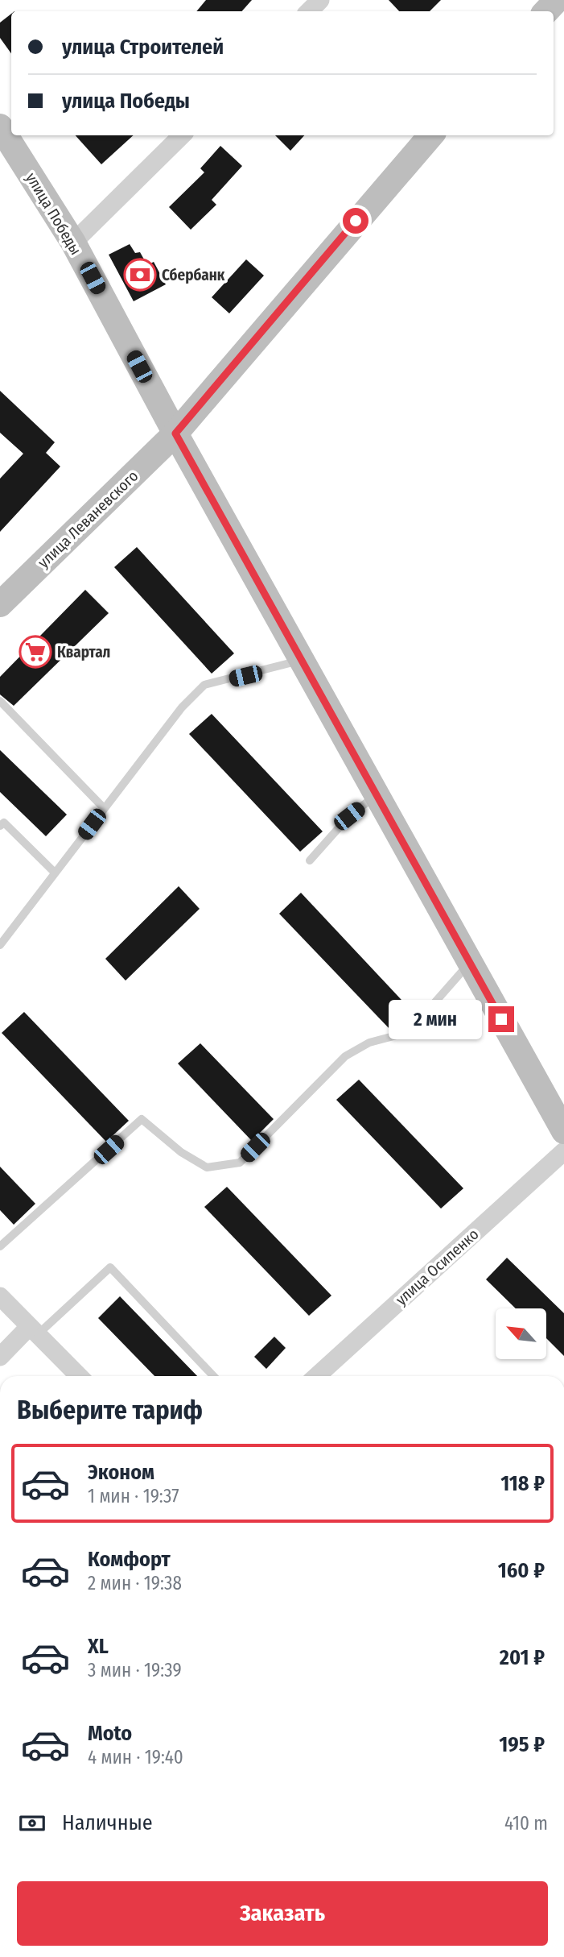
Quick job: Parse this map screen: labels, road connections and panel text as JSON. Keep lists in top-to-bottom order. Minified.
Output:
{"streets":{"street":["улица Победы","улица Леваневского","улица Осипенко"]},"crossings":[["улица Победы","улица Леваневского"]],"places":{"bank":["Сбербанк"],"supermarket":["Квартал"]},"north":"top left","page":{"banner":["улица Строителей","улица Победы"],"bubble":"2 мин","heading":"Выберите тариф","list":[{"name":"Эконом","note":"1 мин · 19:37","value":"118 ₽"},{"name":"Комфорт","note":"2 мин · 19:38","value":"160 ₽"},{"name":"XL","note":"3 мин · 19:39","value":"201 ₽"},{"name":"Moto","note":"4 мин · 19:40","value":"195 ₽"}],"pay":["Наличные","410 m"],"buttons":"Заказать"}}
